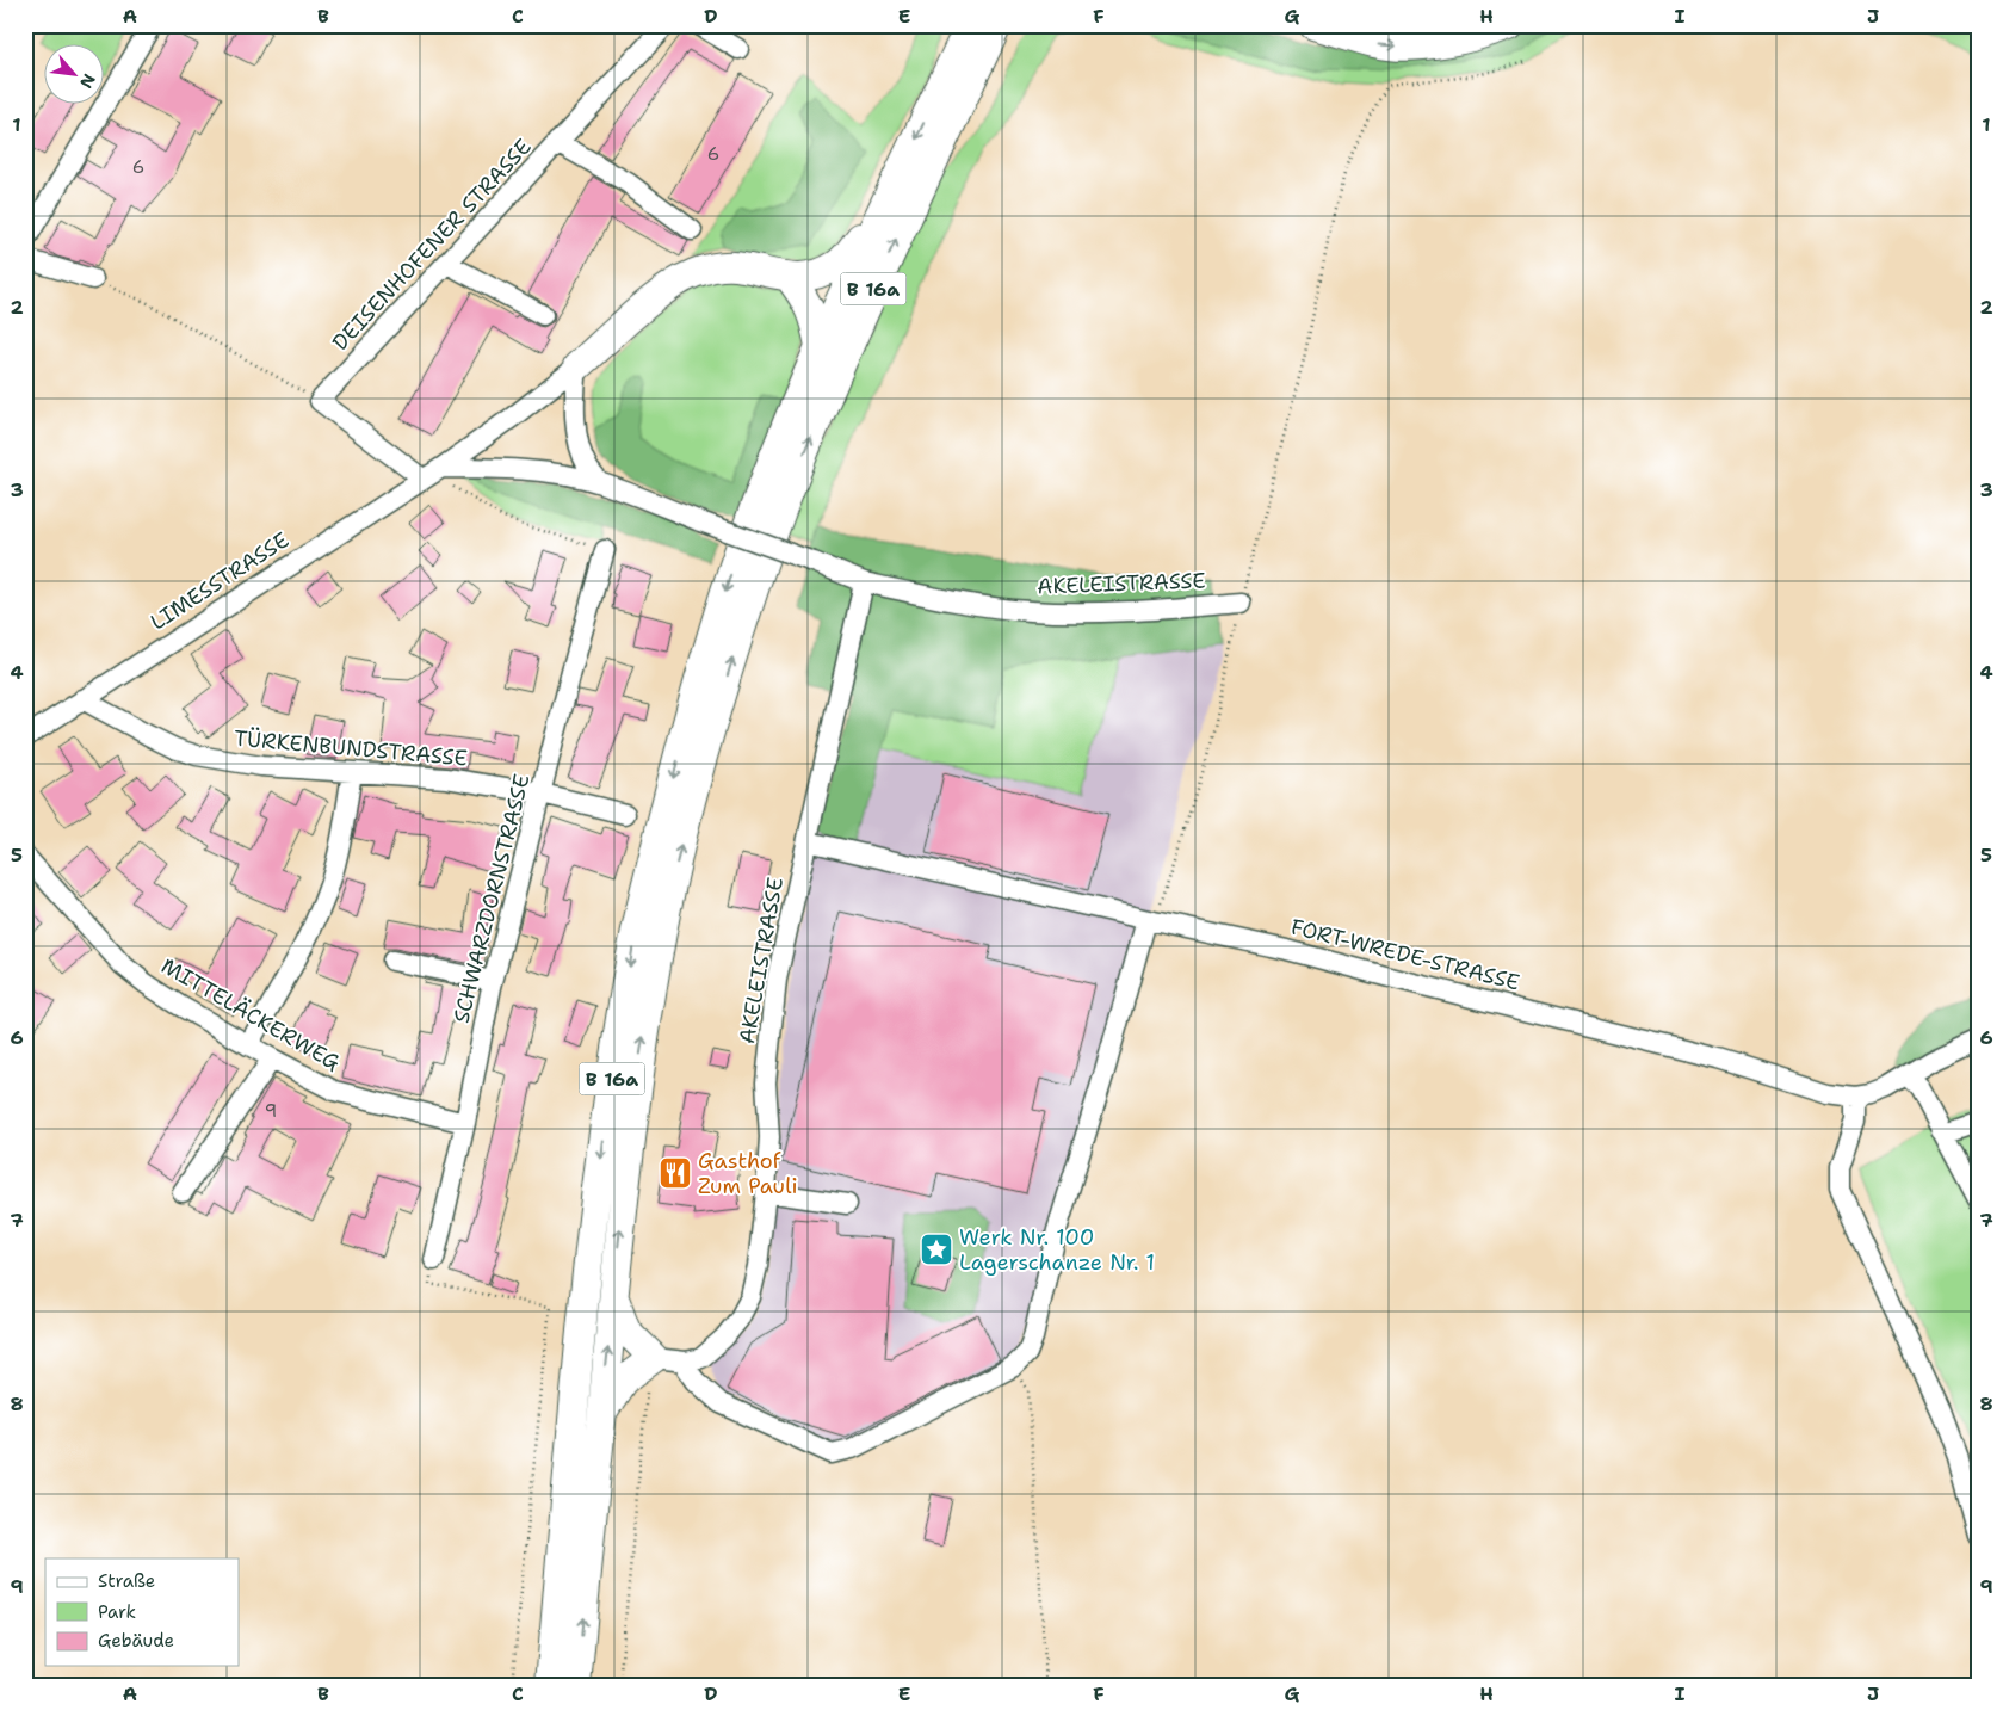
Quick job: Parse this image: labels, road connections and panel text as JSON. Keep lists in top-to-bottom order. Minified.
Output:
{"streets":{"highway":["B 16a"],"street":["DEISENHOFENER STRASSE","LIMESSTRASSE","AKELEISTRASSE","TÜRKENBUNDSTRASSE","SCHWARZDORNSTRASSE","FORT-WREDE-STRASSE","MITTELÄCKERWEG"]},"crossings":[["LIMESSTRASSE","TÜRKENBUNDSTRASSE"],["AKELEISTRASSE","FORT-WREDE-STRASSE"],["TÜRKENBUNDSTRASSE","SCHWARZDORNSTRASSE"],["SCHWARZDORNSTRASSE","MITTELÄCKERWEG"]],"places":{"restaurant":["Gasthof Zum Pauli"],"place":["Werk Nr. 100 Lagerschanze Nr. 1"]},"house_numbers":["6","6","9"],"legend":["Straße","Park","Gebäude"],"north":"bottom right","grid":{"columns":["A","B","C","D","E","F","G","H","I","J"],"rows":["1","2","3","4","5","6","7","8","9"]}}
